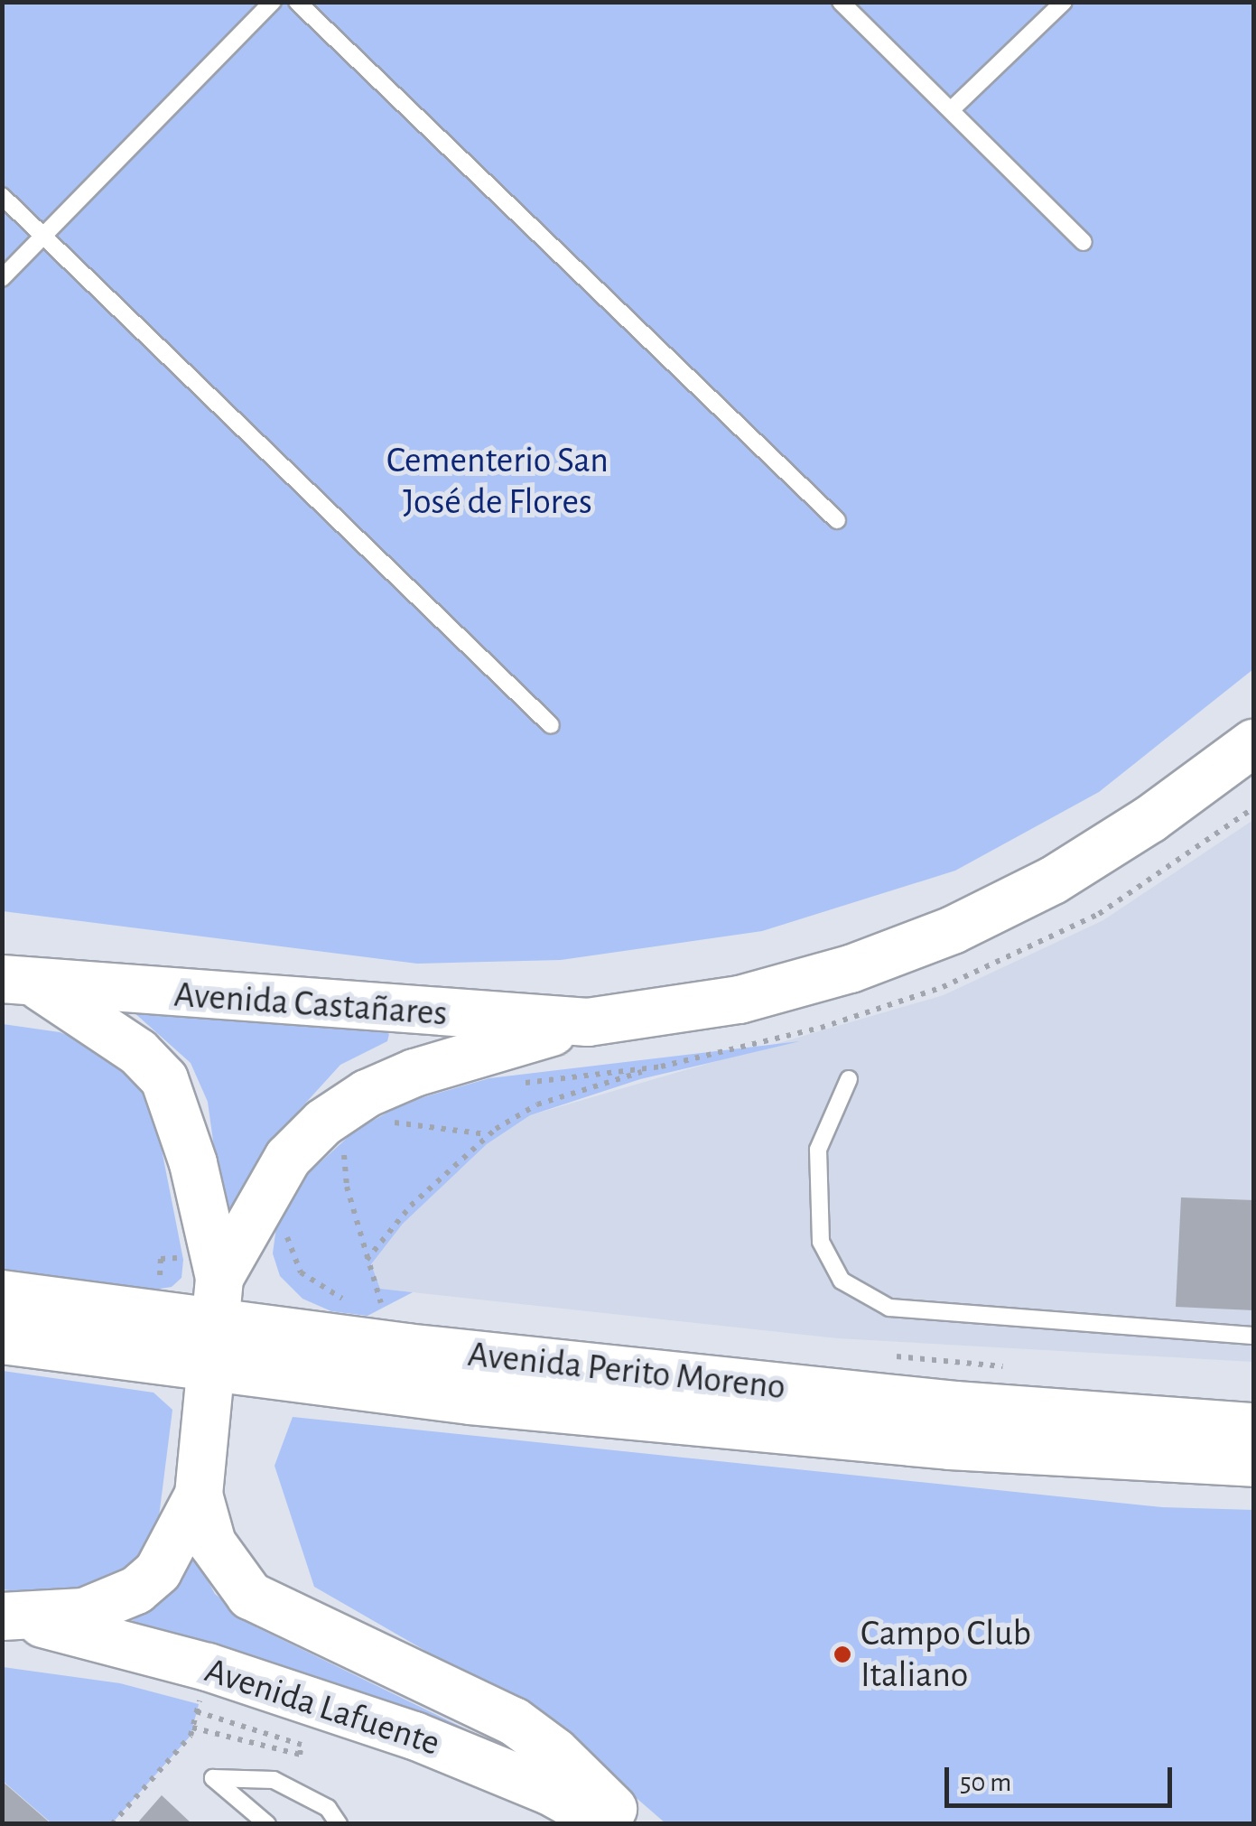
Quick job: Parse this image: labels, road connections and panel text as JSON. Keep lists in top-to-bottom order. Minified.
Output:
{"streets":{"main road":["Avenida Castañares","Avenida Perito Moreno","Avenida Lafuente"]},"crossings":[["Avenida Castañares","Avenida Perito Moreno"]],"parks":["Cementerio San José de Flores"],"places":["Campo Club Italiano"],"scale_bar":"50 m"}
